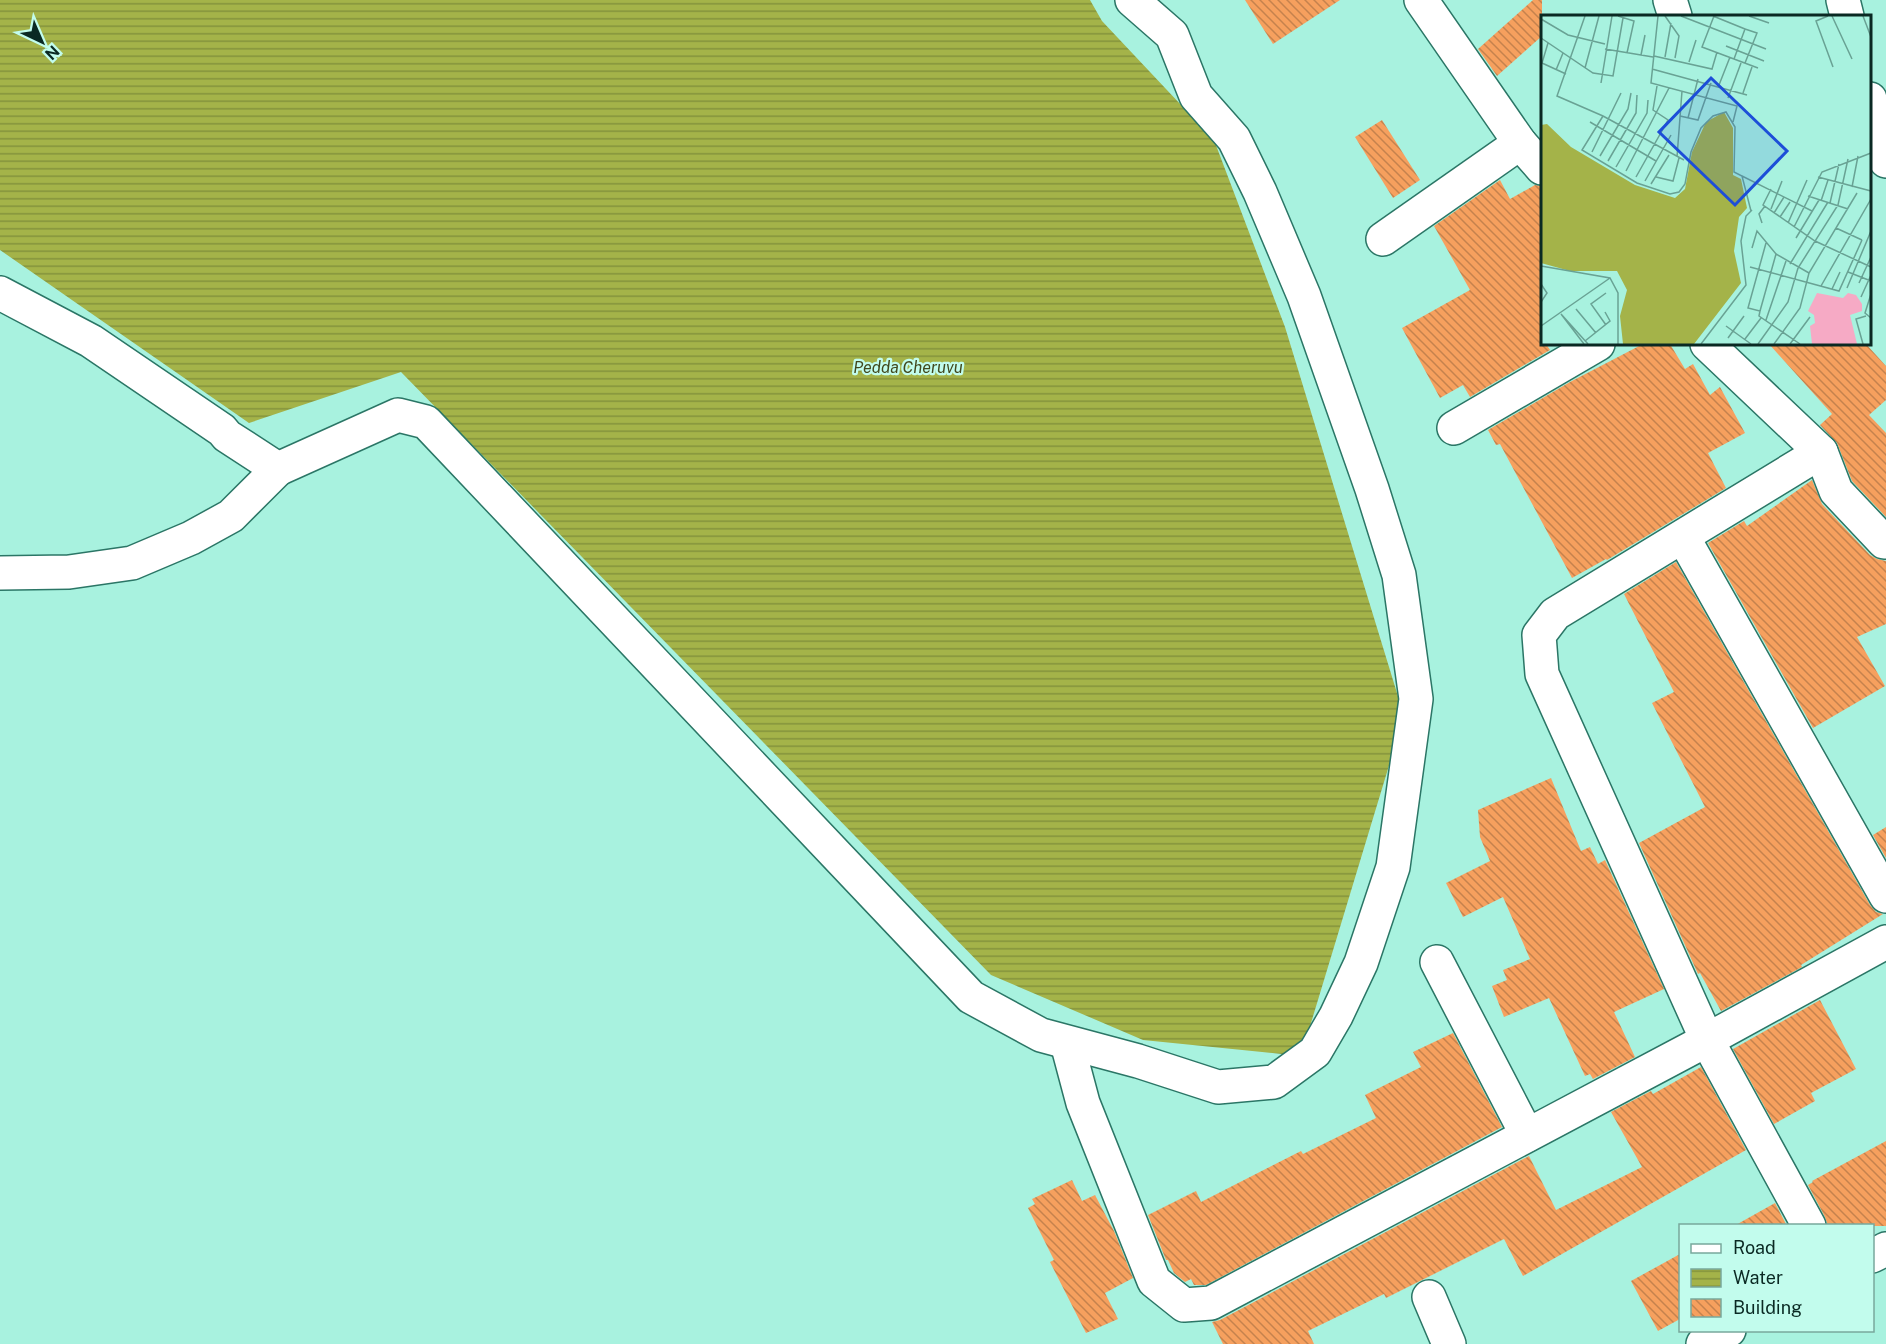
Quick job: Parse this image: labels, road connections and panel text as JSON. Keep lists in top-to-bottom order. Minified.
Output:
{"water":["Pedda Cheruvu"],"legend":["Road","Water","Building"],"north":"bottom right"}
